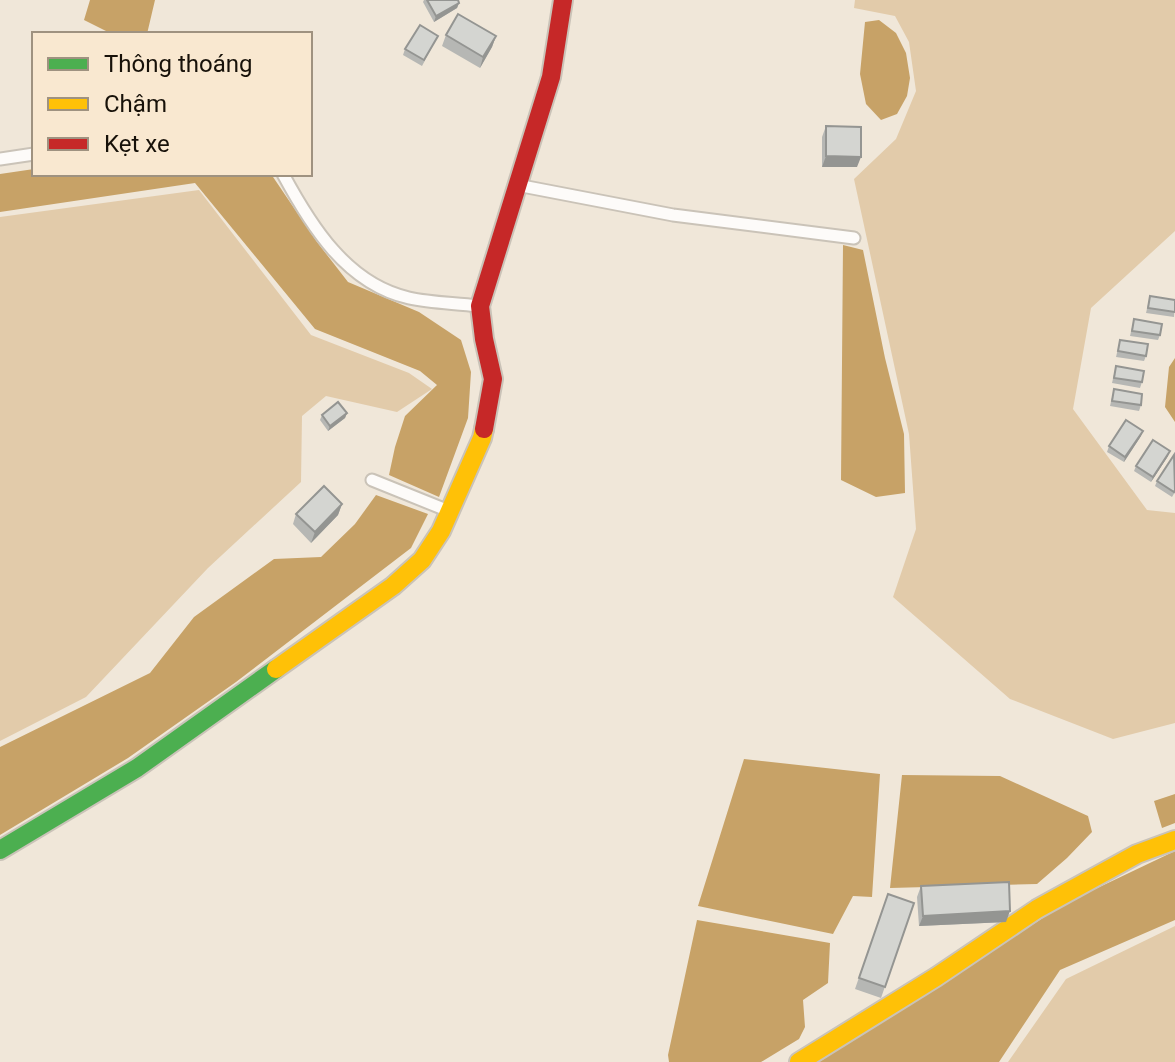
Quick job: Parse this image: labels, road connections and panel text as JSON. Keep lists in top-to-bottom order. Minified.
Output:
{"legend":["Thông thoáng","Chậm","Kẹt xe"]}
